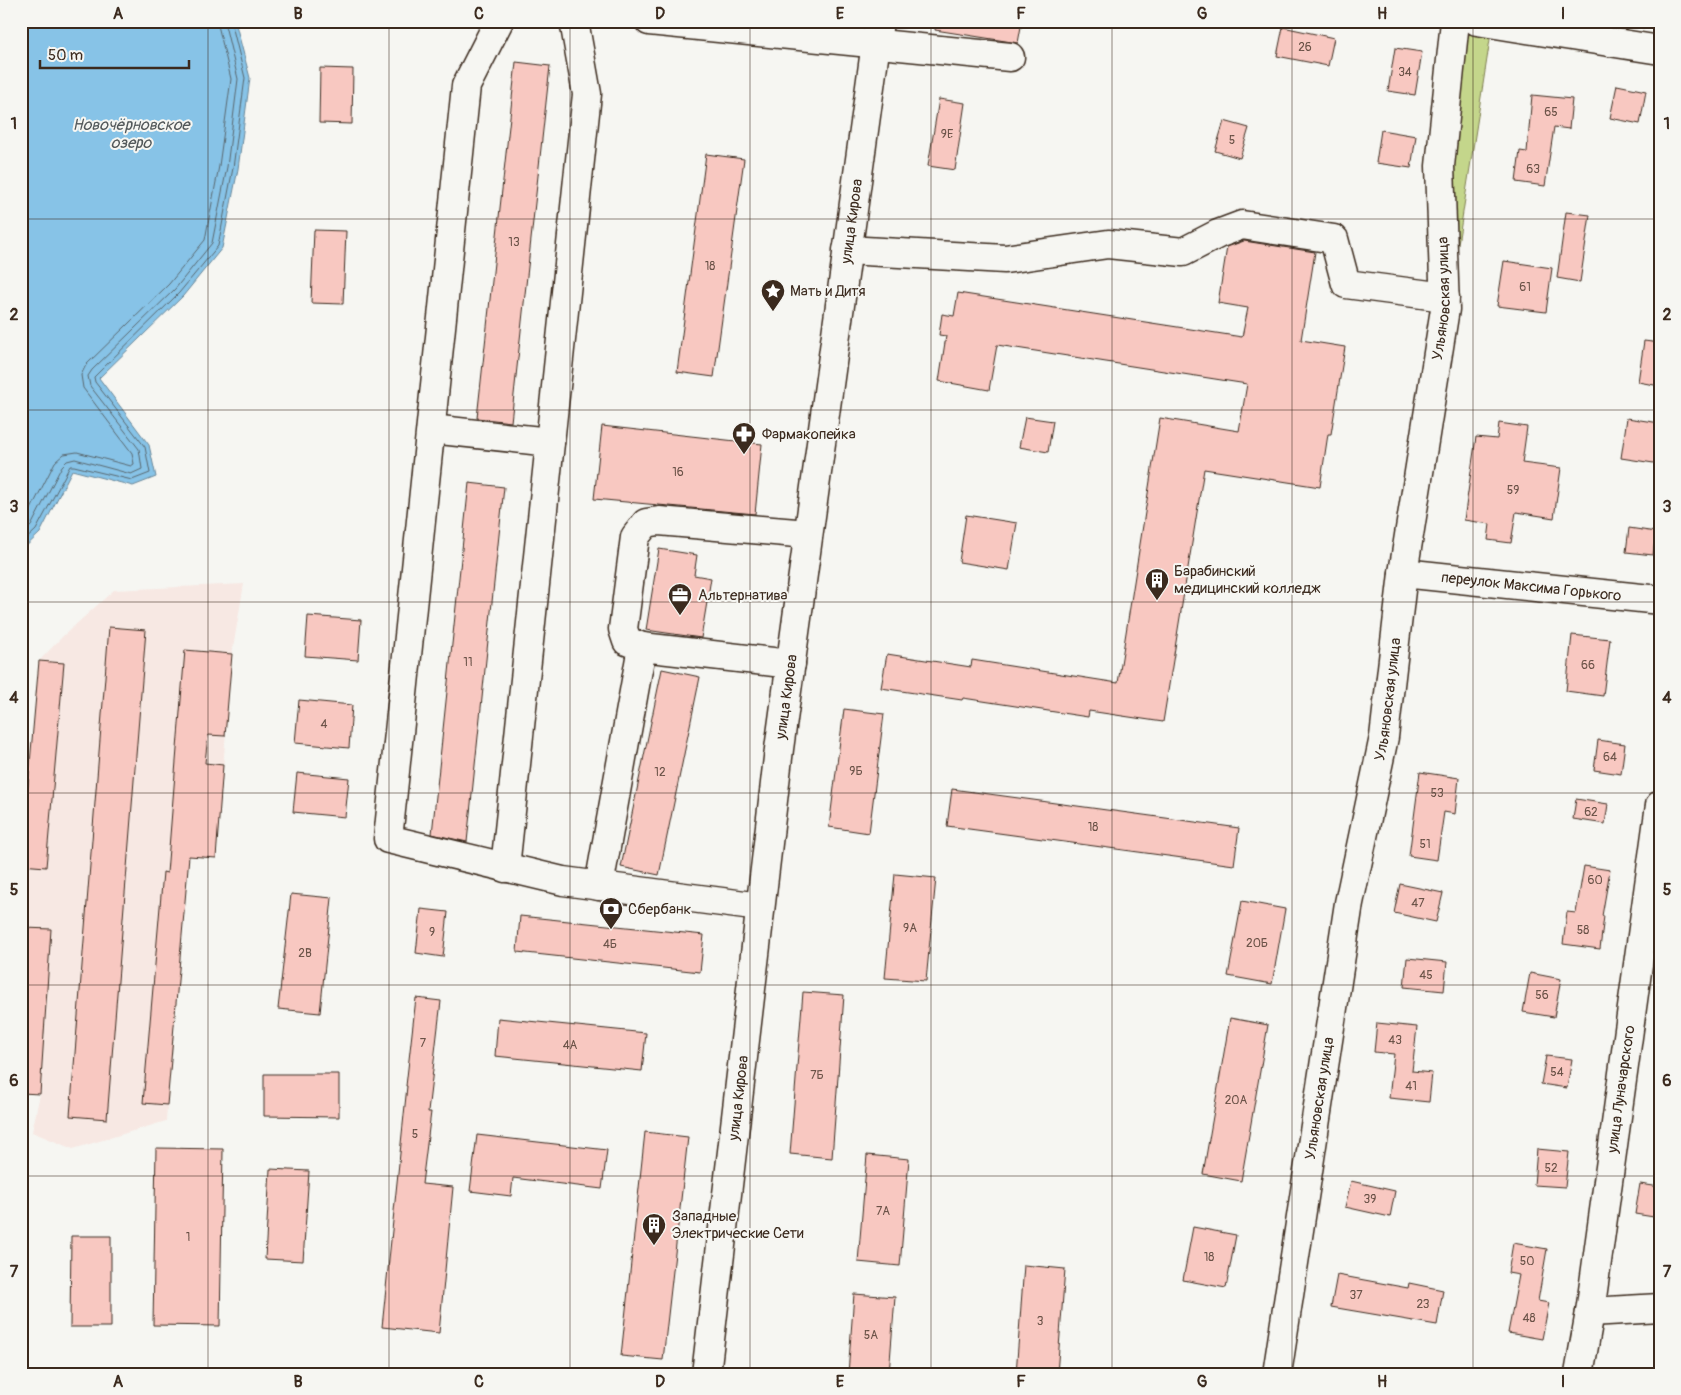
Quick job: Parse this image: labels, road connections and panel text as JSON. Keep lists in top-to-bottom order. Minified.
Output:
{"streets":{"street":["улица Кирова","Ульяновская улица","переулок Максима Горького","улица Луначарского"]},"crossings":[["Ульяновская улица","переулок Максима Горького"]],"water":["Новочёрновское озеро"],"places":{"place":["Мать и Дитя"],"pharmacy":["Фармакопейка"],"building":["Барабинский медицинский колледж","Западные Электрические Сети"],"office":["Альтернатива"],"bank":["Сбербанк"]},"house_numbers":["26","34","65","9Е","5","63","13","18","61","16","59","11","66","4","64","9Б","12","53","62","18","51","60","47","9А","58","9","20Б","4Б","2В","45","56","43","7","4А","54","7Б","41","20А","5","52","39","7А","1","18","50","37","23","48","3","5А"],"scale_bar":"50 m","grid":{"columns":["A","B","C","D","E","F","G","H","I"],"rows":["1","2","3","4","5","6","7"]}}
